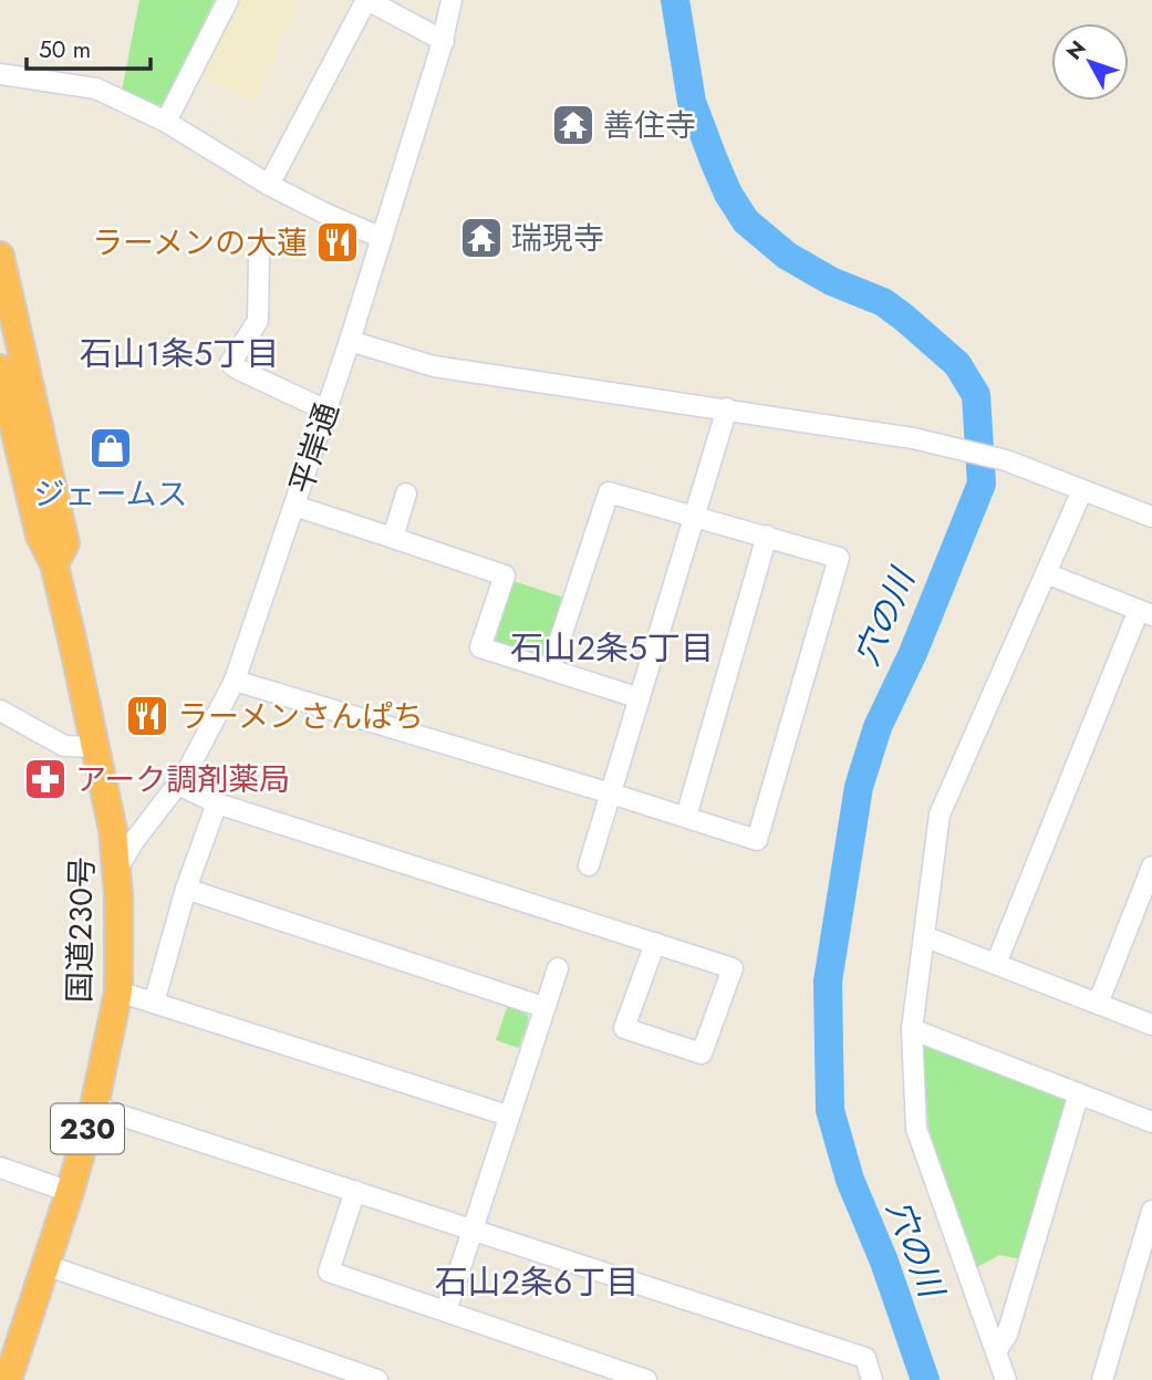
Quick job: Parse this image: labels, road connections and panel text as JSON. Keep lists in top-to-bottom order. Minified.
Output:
{"streets":{"highway":["国道230号","230"],"street":["平岸通"]},"crossings":[["平岸通","国道230号"]],"districts":["石山1条5丁目","石山2条5丁目","石山2条6丁目"],"water":["穴の川"],"places":{"temple":["善住寺","瑞現寺"],"restaurant":["ラーメンの大蓮","ラーメンさんぱち"],"shop":["ジェームス"],"pharmacy":["アーク調剤薬局"]},"scale_bar":"50 m","north":"top left"}
